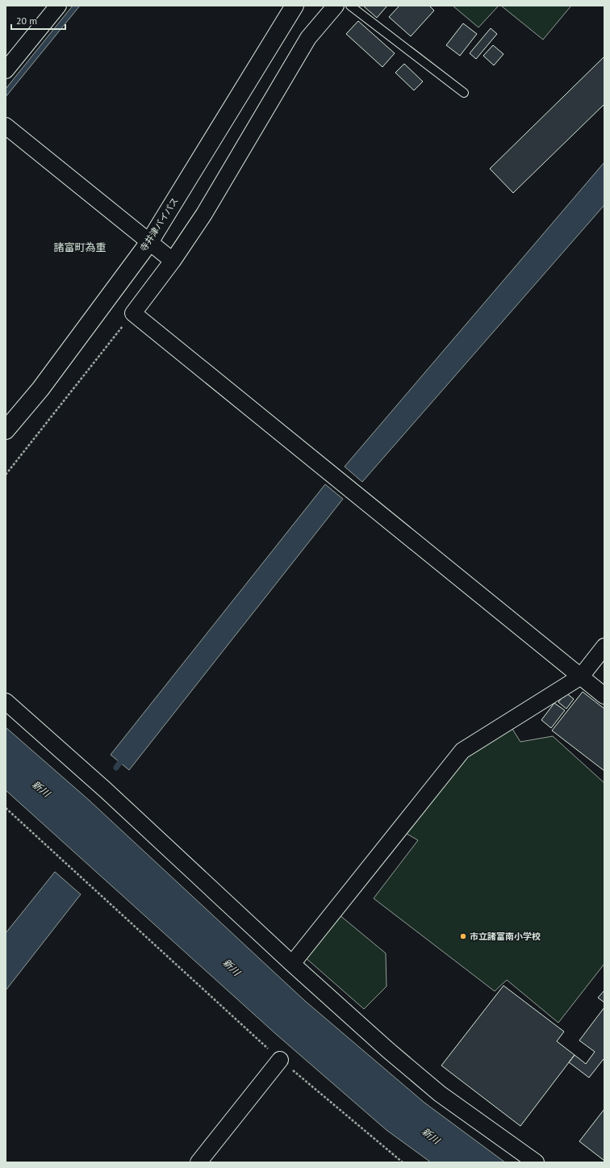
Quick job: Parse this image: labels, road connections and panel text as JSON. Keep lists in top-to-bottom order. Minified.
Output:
{"streets":{"highway":["寺井津バイパス"]},"districts":["諸富町為重"],"water":["新川"],"places":["市立諸富南小学校"],"scale_bar":"20 m"}
